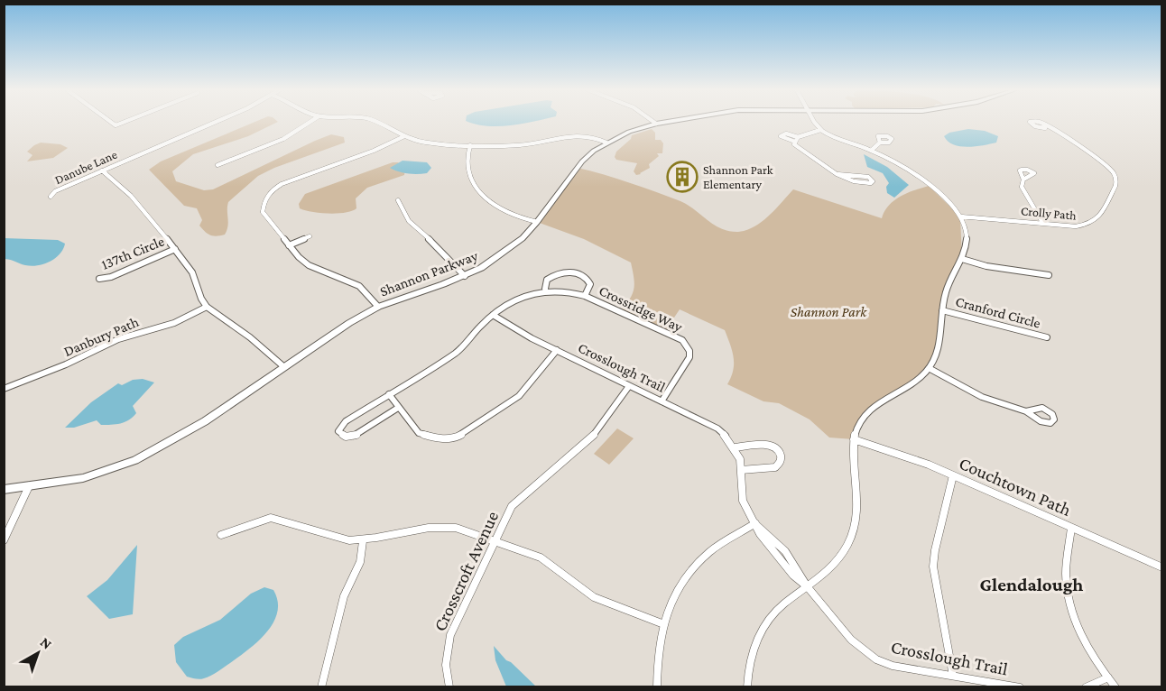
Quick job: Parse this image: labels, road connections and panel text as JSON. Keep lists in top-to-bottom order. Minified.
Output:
{"streets":{"street":["Danube Lane","Crolly Path","137th Circle","Shannon Parkway","Crossridge Way","Cranford Circle","Danbury Path","Crosslough Trail","Couchtown Path","Crosscroft Avenue"]},"crossings":[["Crossridge Way","Crosslough Trail"],["Crosslough Trail","Crosscroft Avenue"]],"districts":["Glendalough"],"parks":["Shannon Park"],"places":{"building":["Shannon Park Elementary"]},"north":"top right"}
